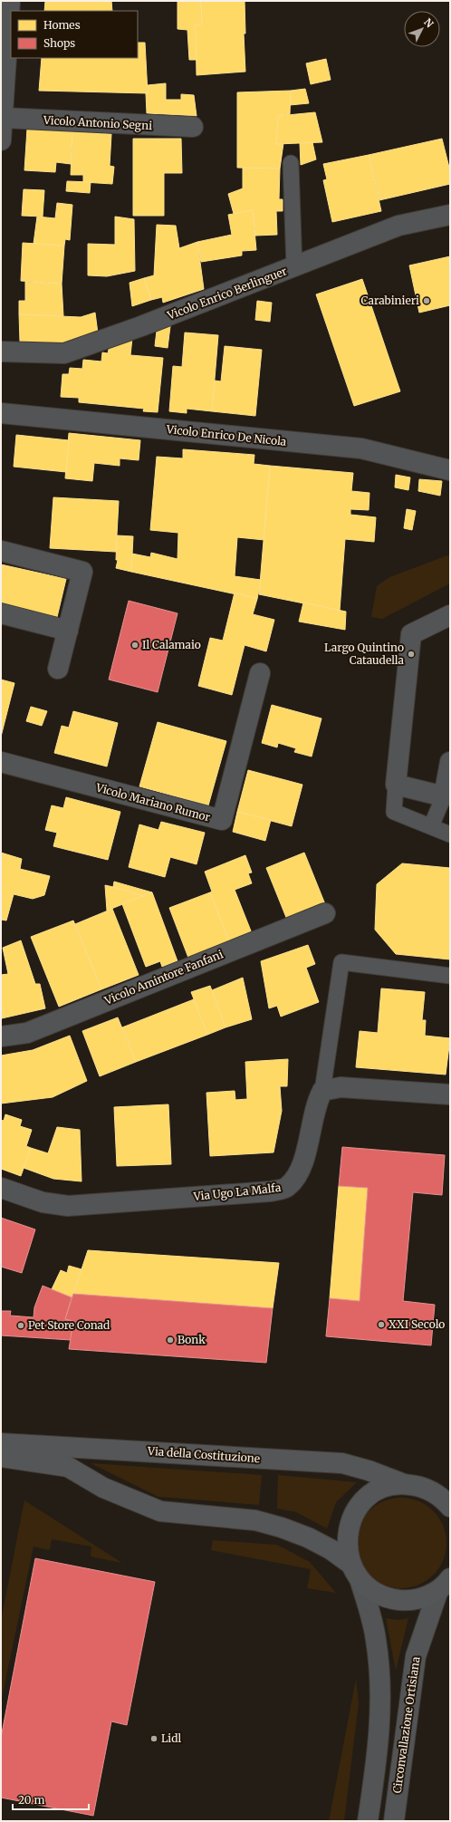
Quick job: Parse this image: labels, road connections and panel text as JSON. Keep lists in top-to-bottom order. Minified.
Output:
{"streets":{"main road":["Via della Costituzione"],"street":["Vicolo Antonio Segni","Vicolo Enrico Berlinguer","Vicolo Enrico De Nicola","Vicolo Mariano Rumor","Vicolo Amintore Fanfani","Via Ugo La Malfa","Circonvallazione Ortisiana"]},"places":["Carabinieri","Il Calamaio","Largo Quintino Cataudella","XXI Secolo","Pet Store Conad","Bonk","Lidl"],"legend":["Homes","Shops"],"scale_bar":"20 m","north":"top right"}
